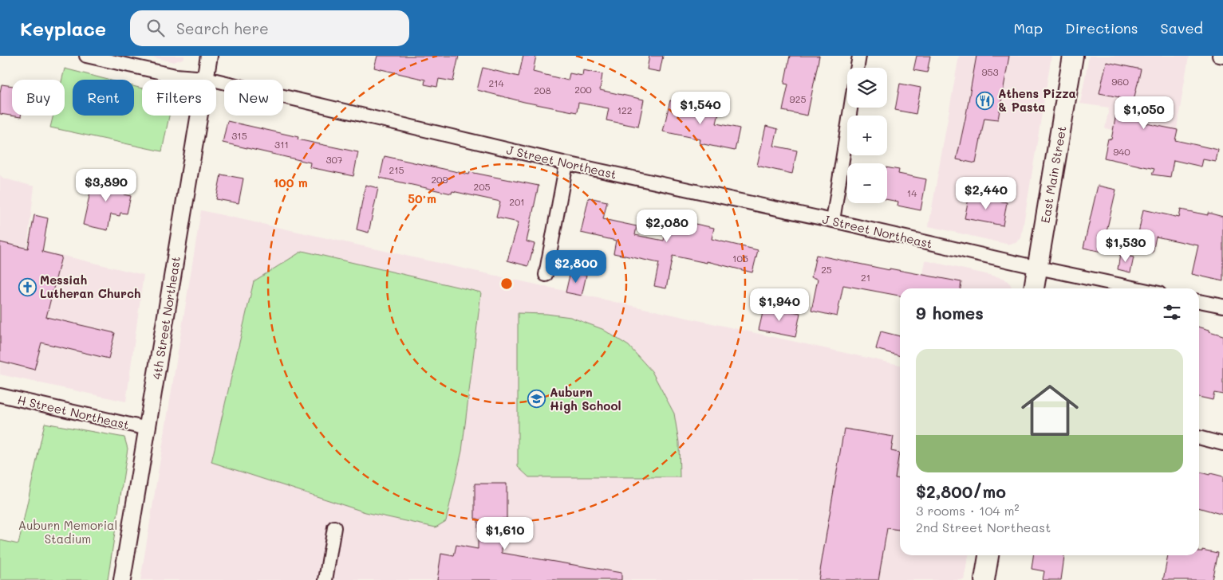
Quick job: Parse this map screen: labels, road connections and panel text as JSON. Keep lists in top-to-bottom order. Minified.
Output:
{"streets":{"main road":["East Main Street"],"street":["J Street Northeast","4th Street Northeast","H Street Northeast"]},"crossings":[["J Street Northeast","East Main Street"],["J Street Northeast","4th Street Northeast"],["4th Street Northeast","H Street Northeast"]],"parks":["Auburn Memorial Stadium"],"places":{"restaurant":["Athens Pizza & Pasta"],"church":["Messiah Lutheran Church"],"school or university":["Auburn High School"]},"house_numbers":["953","960","214","200","208","925","122","315","311","940","307","215","209","205","14","201","105","25","21"],"page":{"header":"Keyplace","search":"Search here","nav":["Map","Directions","Saved"],"map_buttons":["+","−"],"chip":["Buy","Rent","Filters","New"],"price":["$1,540","$1,050","$3,890","$2,440","$2,080","$1,530","$2,800","$1,940","$1,610"],"heading":"9 homes","list":[{"name":"$2,800/mo","note":"3 rooms · 104 m² · 2nd Street Northeast"}]},"rings":["100 m","50 m"]}
